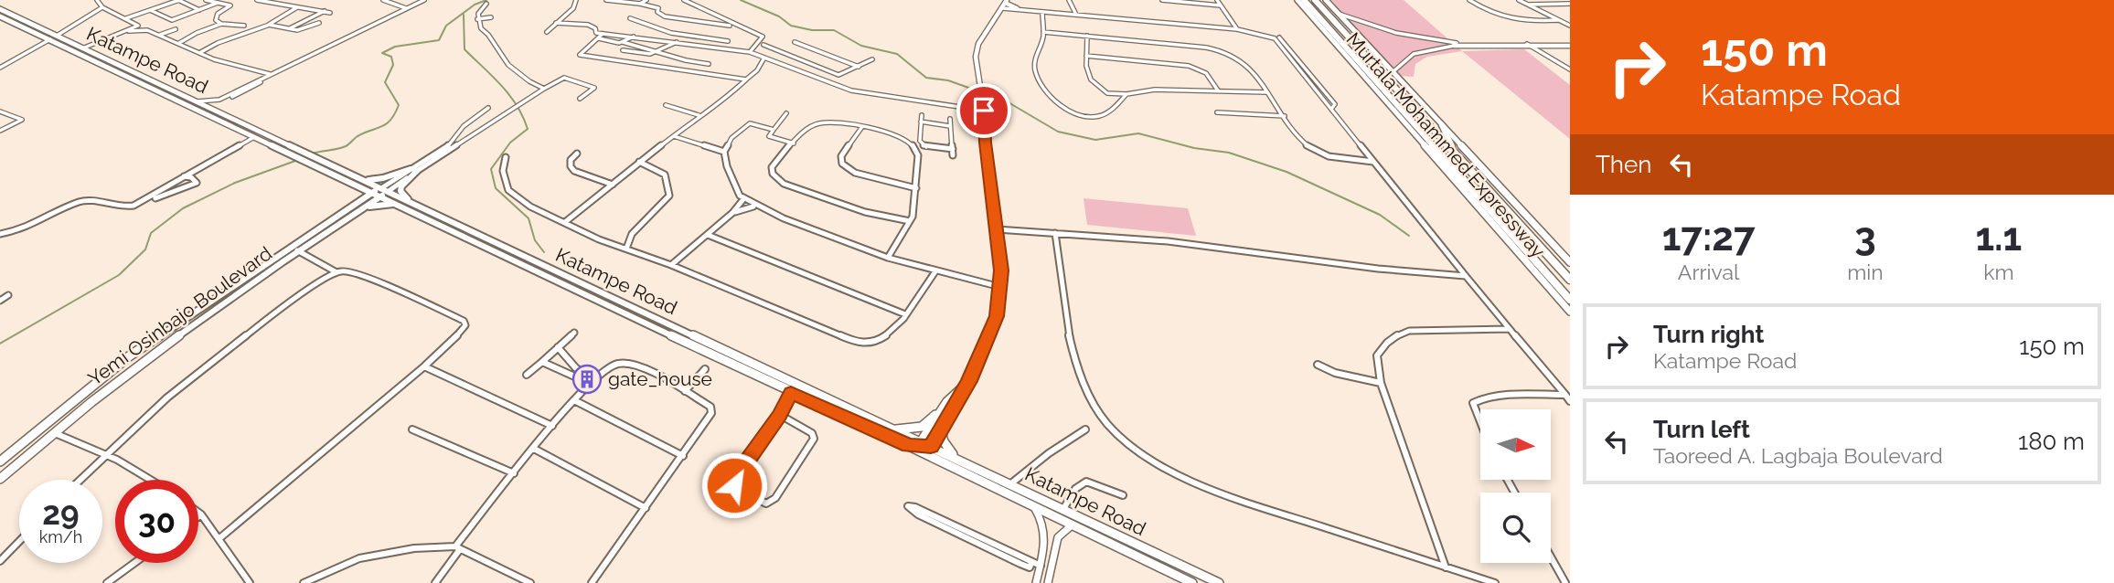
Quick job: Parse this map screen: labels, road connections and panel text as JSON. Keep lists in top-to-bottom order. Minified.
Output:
{"streets":{"highway":["Murtala Mohammed Expressway"],"main road":["Katampe Road","Yemi Osinbajo Boulevard"]},"crossings":[["Katampe Road","Yemi Osinbajo Boulevard"]],"places":{"building":["gate_house"]},"north":"right","page":{"turn":["150 m","Katampe Road"],"then":"Then","eta":["17:27","Arrival","3","min","1.1","km"],"list":[{"name":"Turn right","note":"Katampe Road","value":"150 m"},{"name":"Turn left","note":"Taoreed A. Lagbaja Boulevard","value":"180 m"}],"speed":"29 km/h","limit":"30"}}
